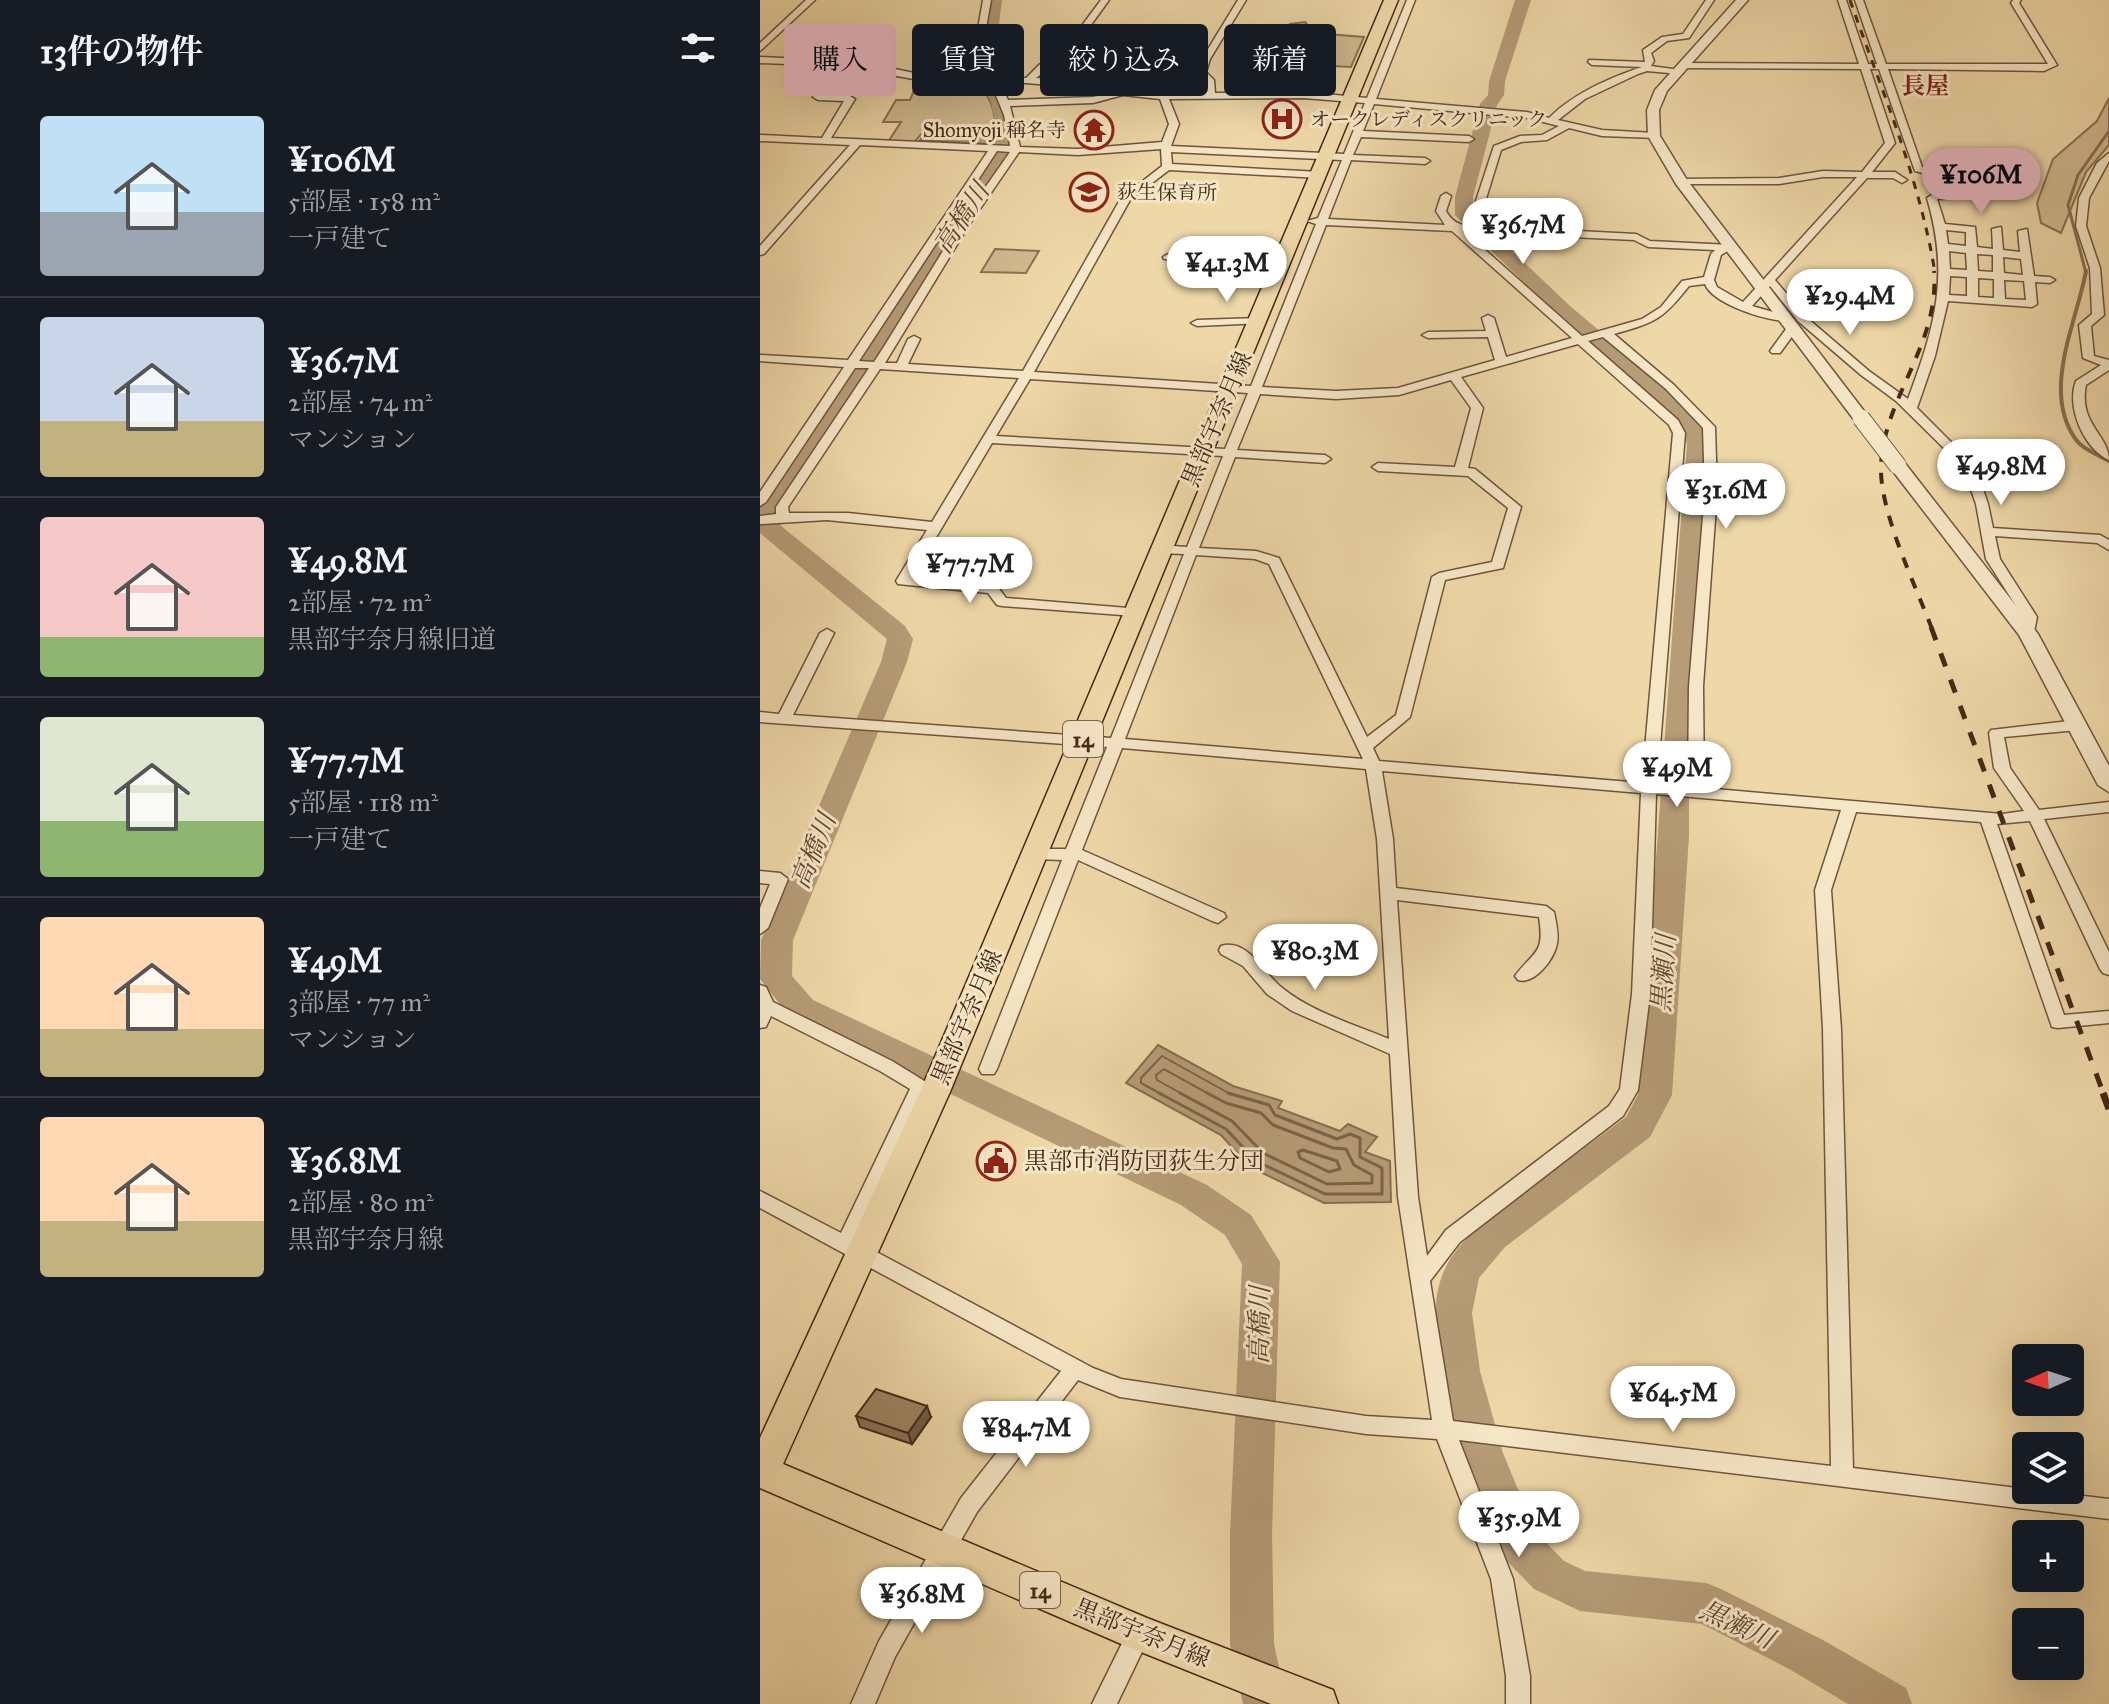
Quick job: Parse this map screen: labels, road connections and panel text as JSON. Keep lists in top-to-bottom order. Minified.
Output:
{"streets":{"main road":["黒部宇奈月線","14"]},"districts":["長屋"],"water":["高橋川","黒瀬川"],"places":{"hospital":["オークレディスクリニック"],"temple":["Shomyoji 稱名寺"],"school or university":["荻生保育所"],"public building":["黒部市消防団荻生分団"]},"north":"left","page":{"heading":"13件の物件","chip":["購入","賃貸","絞り込み","新着"],"list":[{"name":"¥106M","note":"5部屋 · 158 m² · 一戸建て"},{"name":"¥36.7M","note":"2部屋 · 74 m² · マンション"},{"name":"¥49.8M","note":"2部屋 · 72 m² · 黒部宇奈月線旧道"},{"name":"¥77.7M","note":"5部屋 · 118 m² · 一戸建て"},{"name":"¥49M","note":"3部屋 · 77 m² · マンション"},{"name":"¥36.8M","note":"2部屋 · 80 m² · 黒部宇奈月線"}],"price":["¥106M","¥36.7M","¥41.3M","¥29.4M","¥49.8M","¥31.6M","¥77.7M","¥49M","¥80.3M","¥64.5M","¥84.7M","¥35.9M","¥36.8M"],"map_buttons":["+","−"]}}
